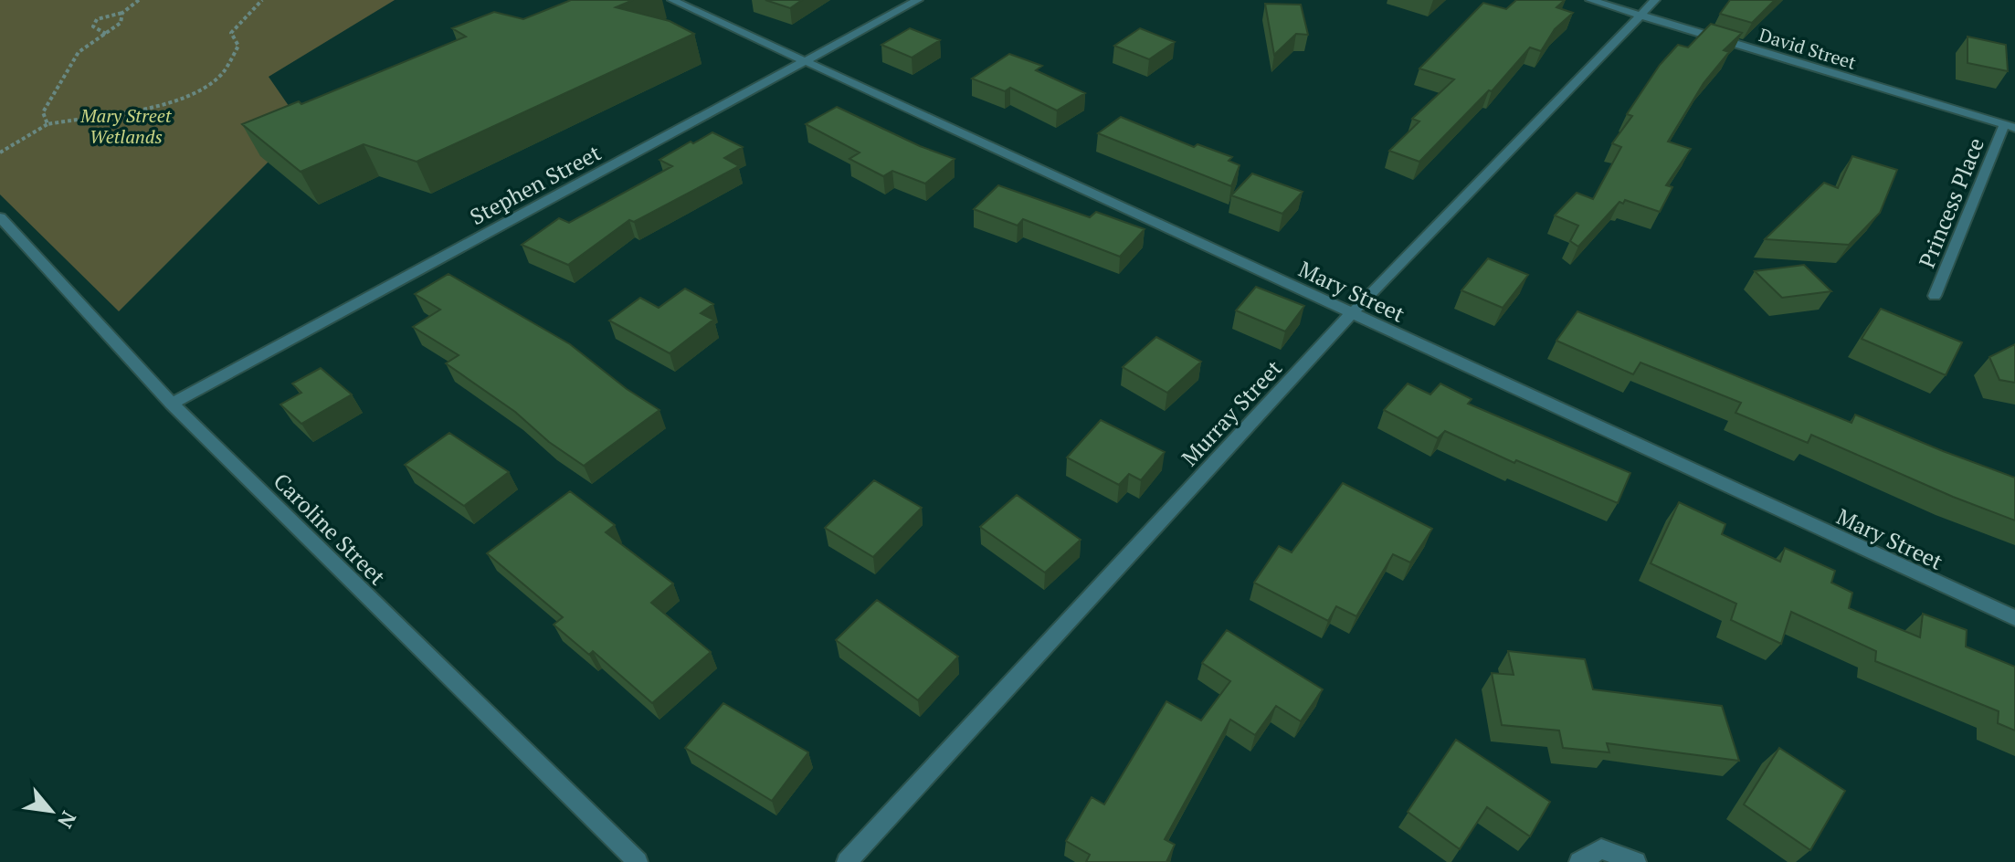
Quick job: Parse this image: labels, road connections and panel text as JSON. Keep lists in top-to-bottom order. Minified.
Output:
{"streets":{"street":["David Street","Stephen Street","Princess Place","Mary Street","Murray Street","Caroline Street"]},"crossings":[["David Street","Princess Place"],["David Street","Murray Street"],["Stephen Street","Mary Street"],["Stephen Street","Caroline Street"],["Mary Street","Murray Street"]],"parks":["Mary Street Wetlands"],"north":"bottom right"}
